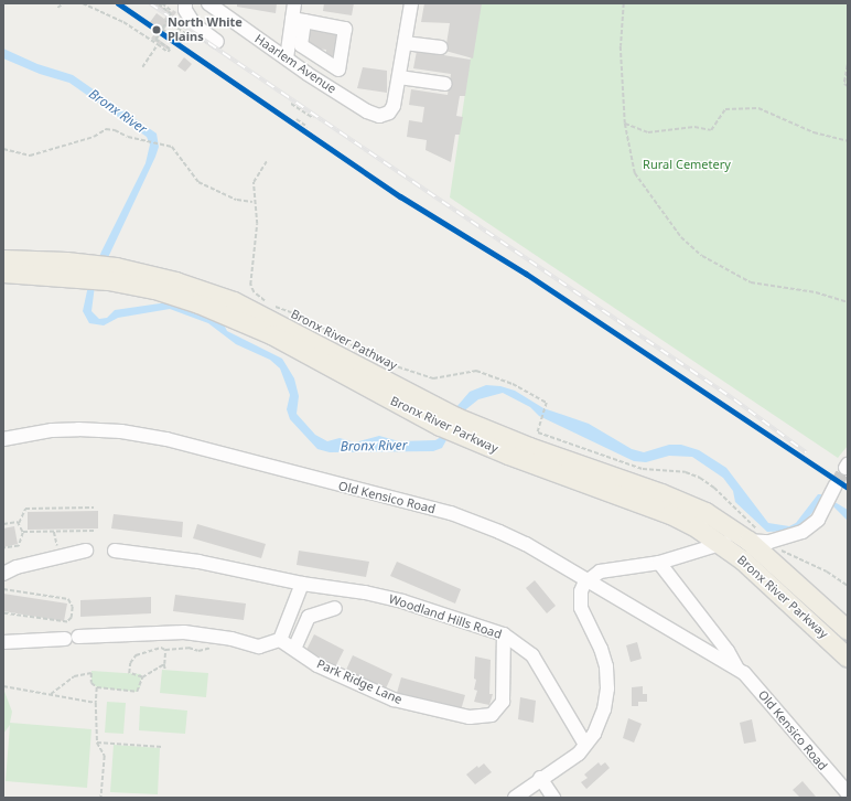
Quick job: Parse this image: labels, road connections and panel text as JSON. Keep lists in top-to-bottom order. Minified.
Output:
{"streets":{"highway":["Bronx River Parkway"],"street":["Haarlem Avenue","Old Kensico Road","Woodland Hills Road","Park Ridge Lane"],"path":["Bronx River Pathway"]},"crossings":[["Bronx River Pathway","Bronx River Parkway"],["Woodland Hills Road","Park Ridge Lane"]],"water":["Bronx River"],"parks":["Rural Cemetery"],"places":["North White Plains"]}
